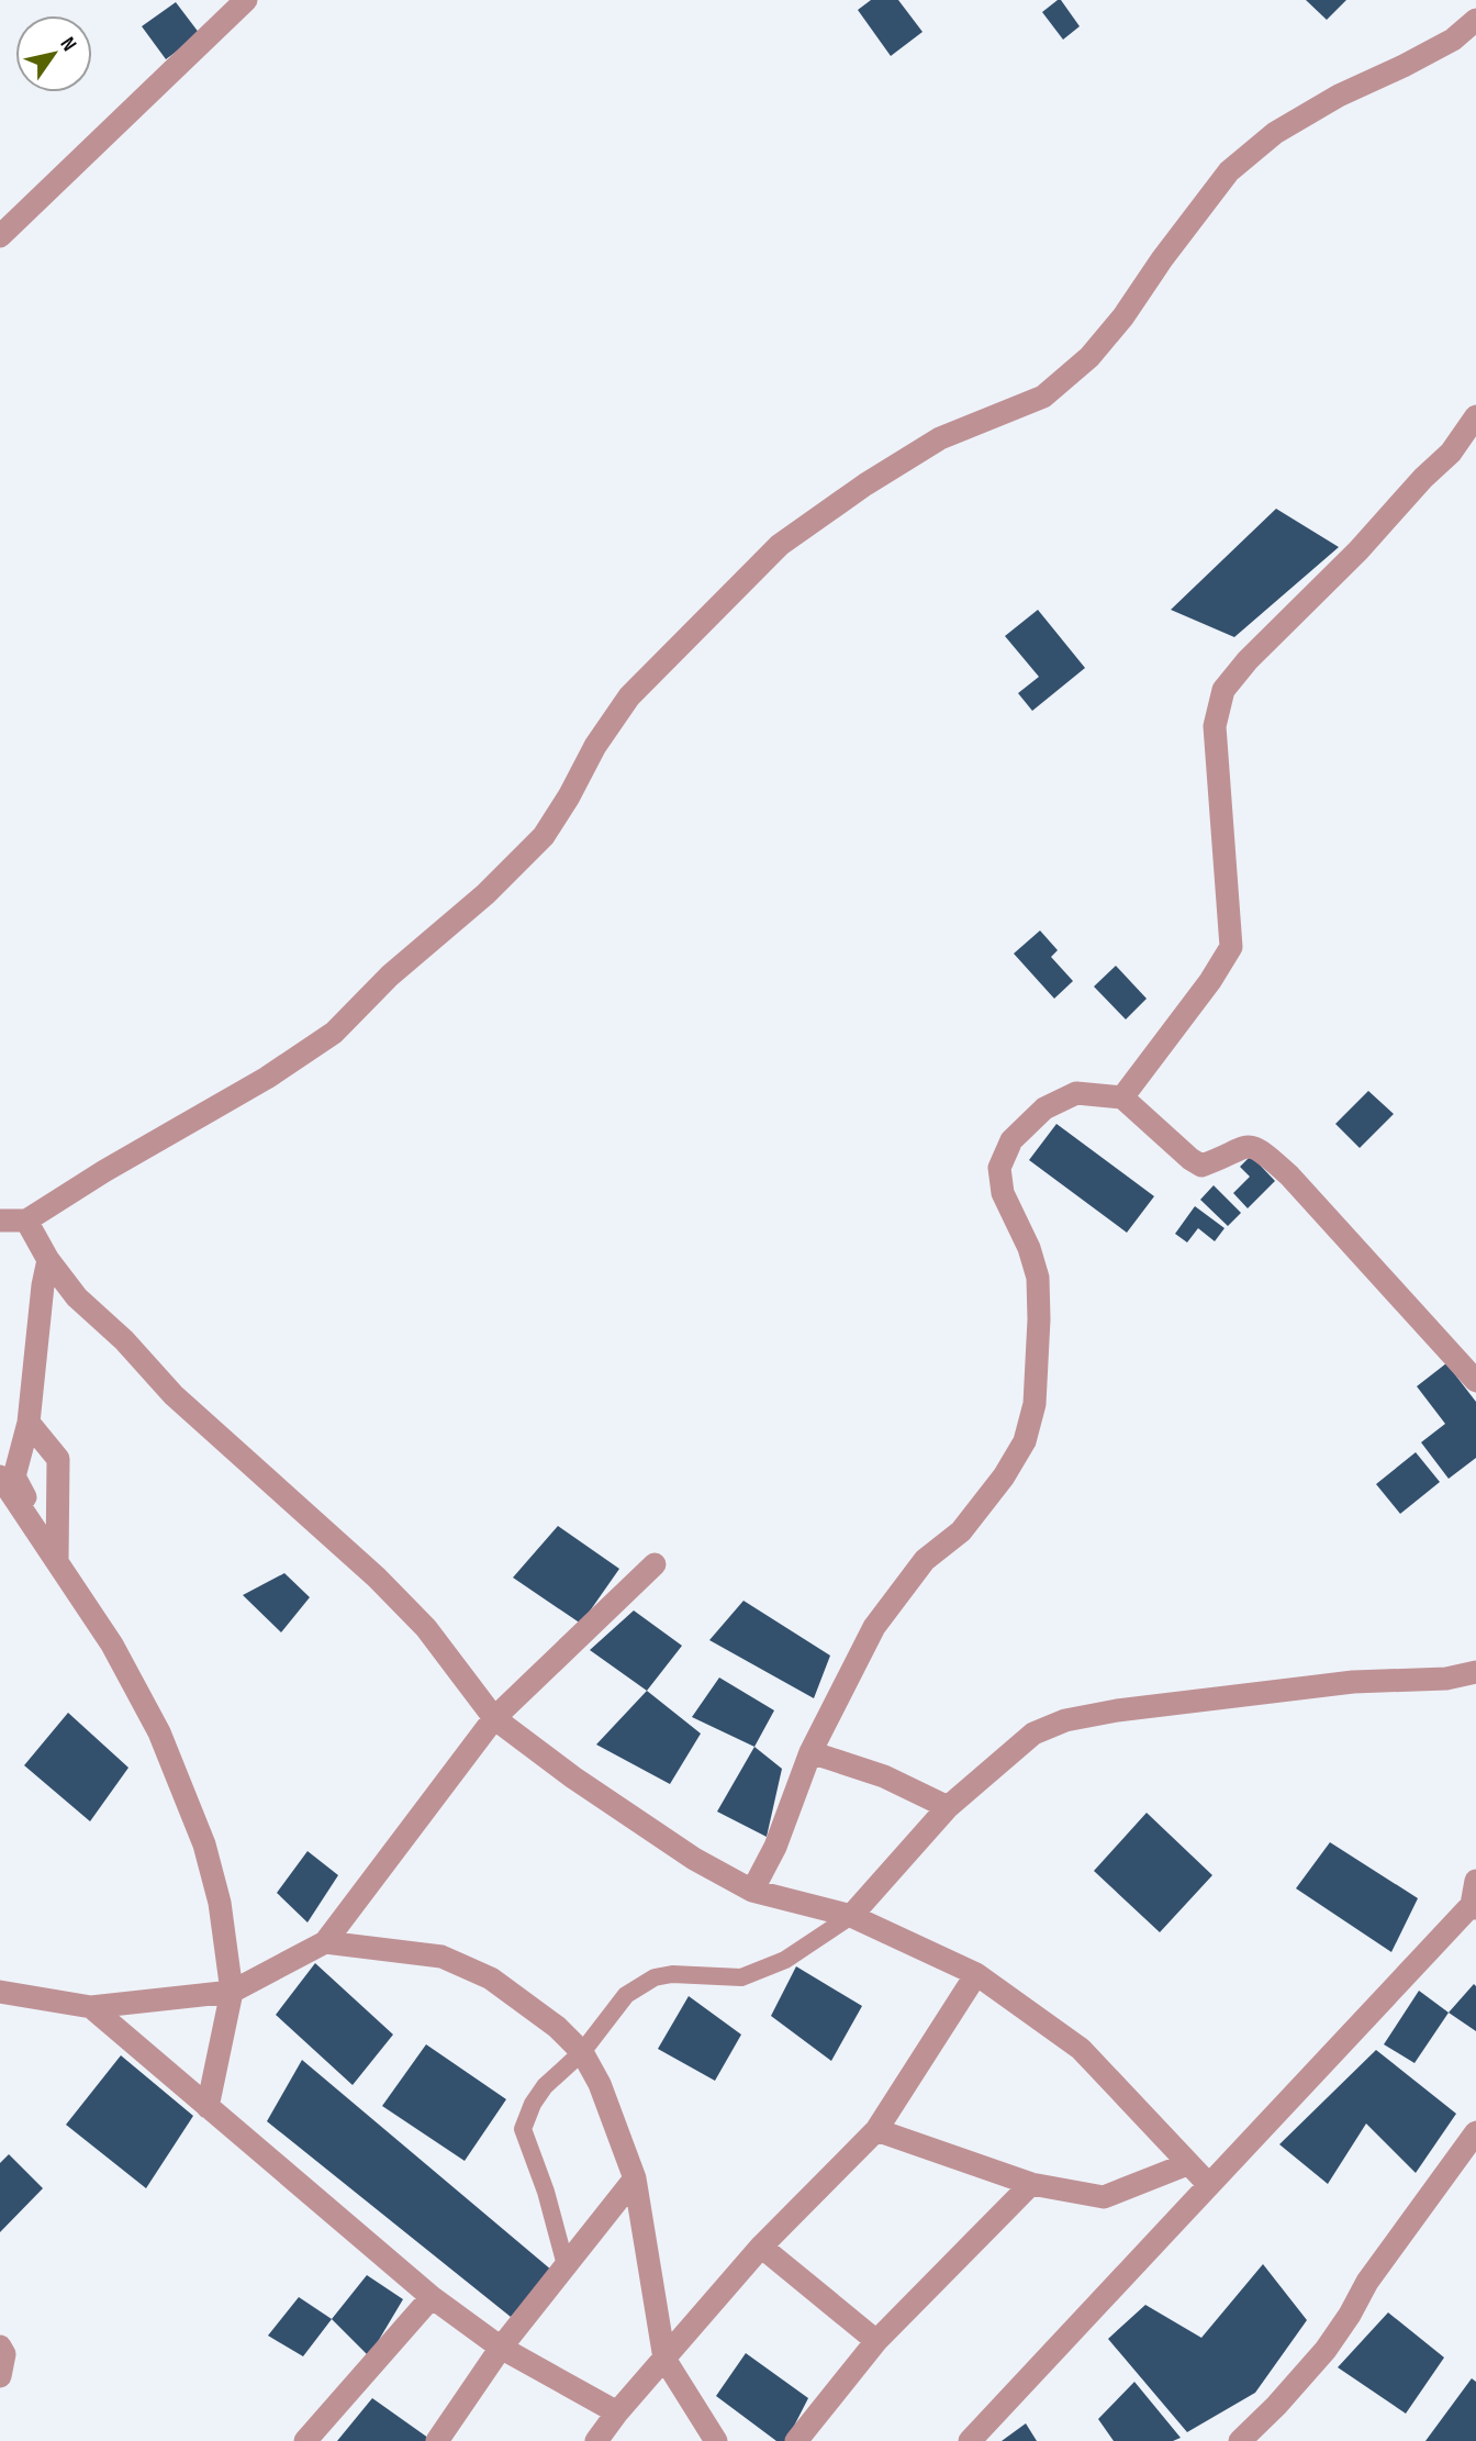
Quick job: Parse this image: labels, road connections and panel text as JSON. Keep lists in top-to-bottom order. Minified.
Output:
{"north":"top right"}
